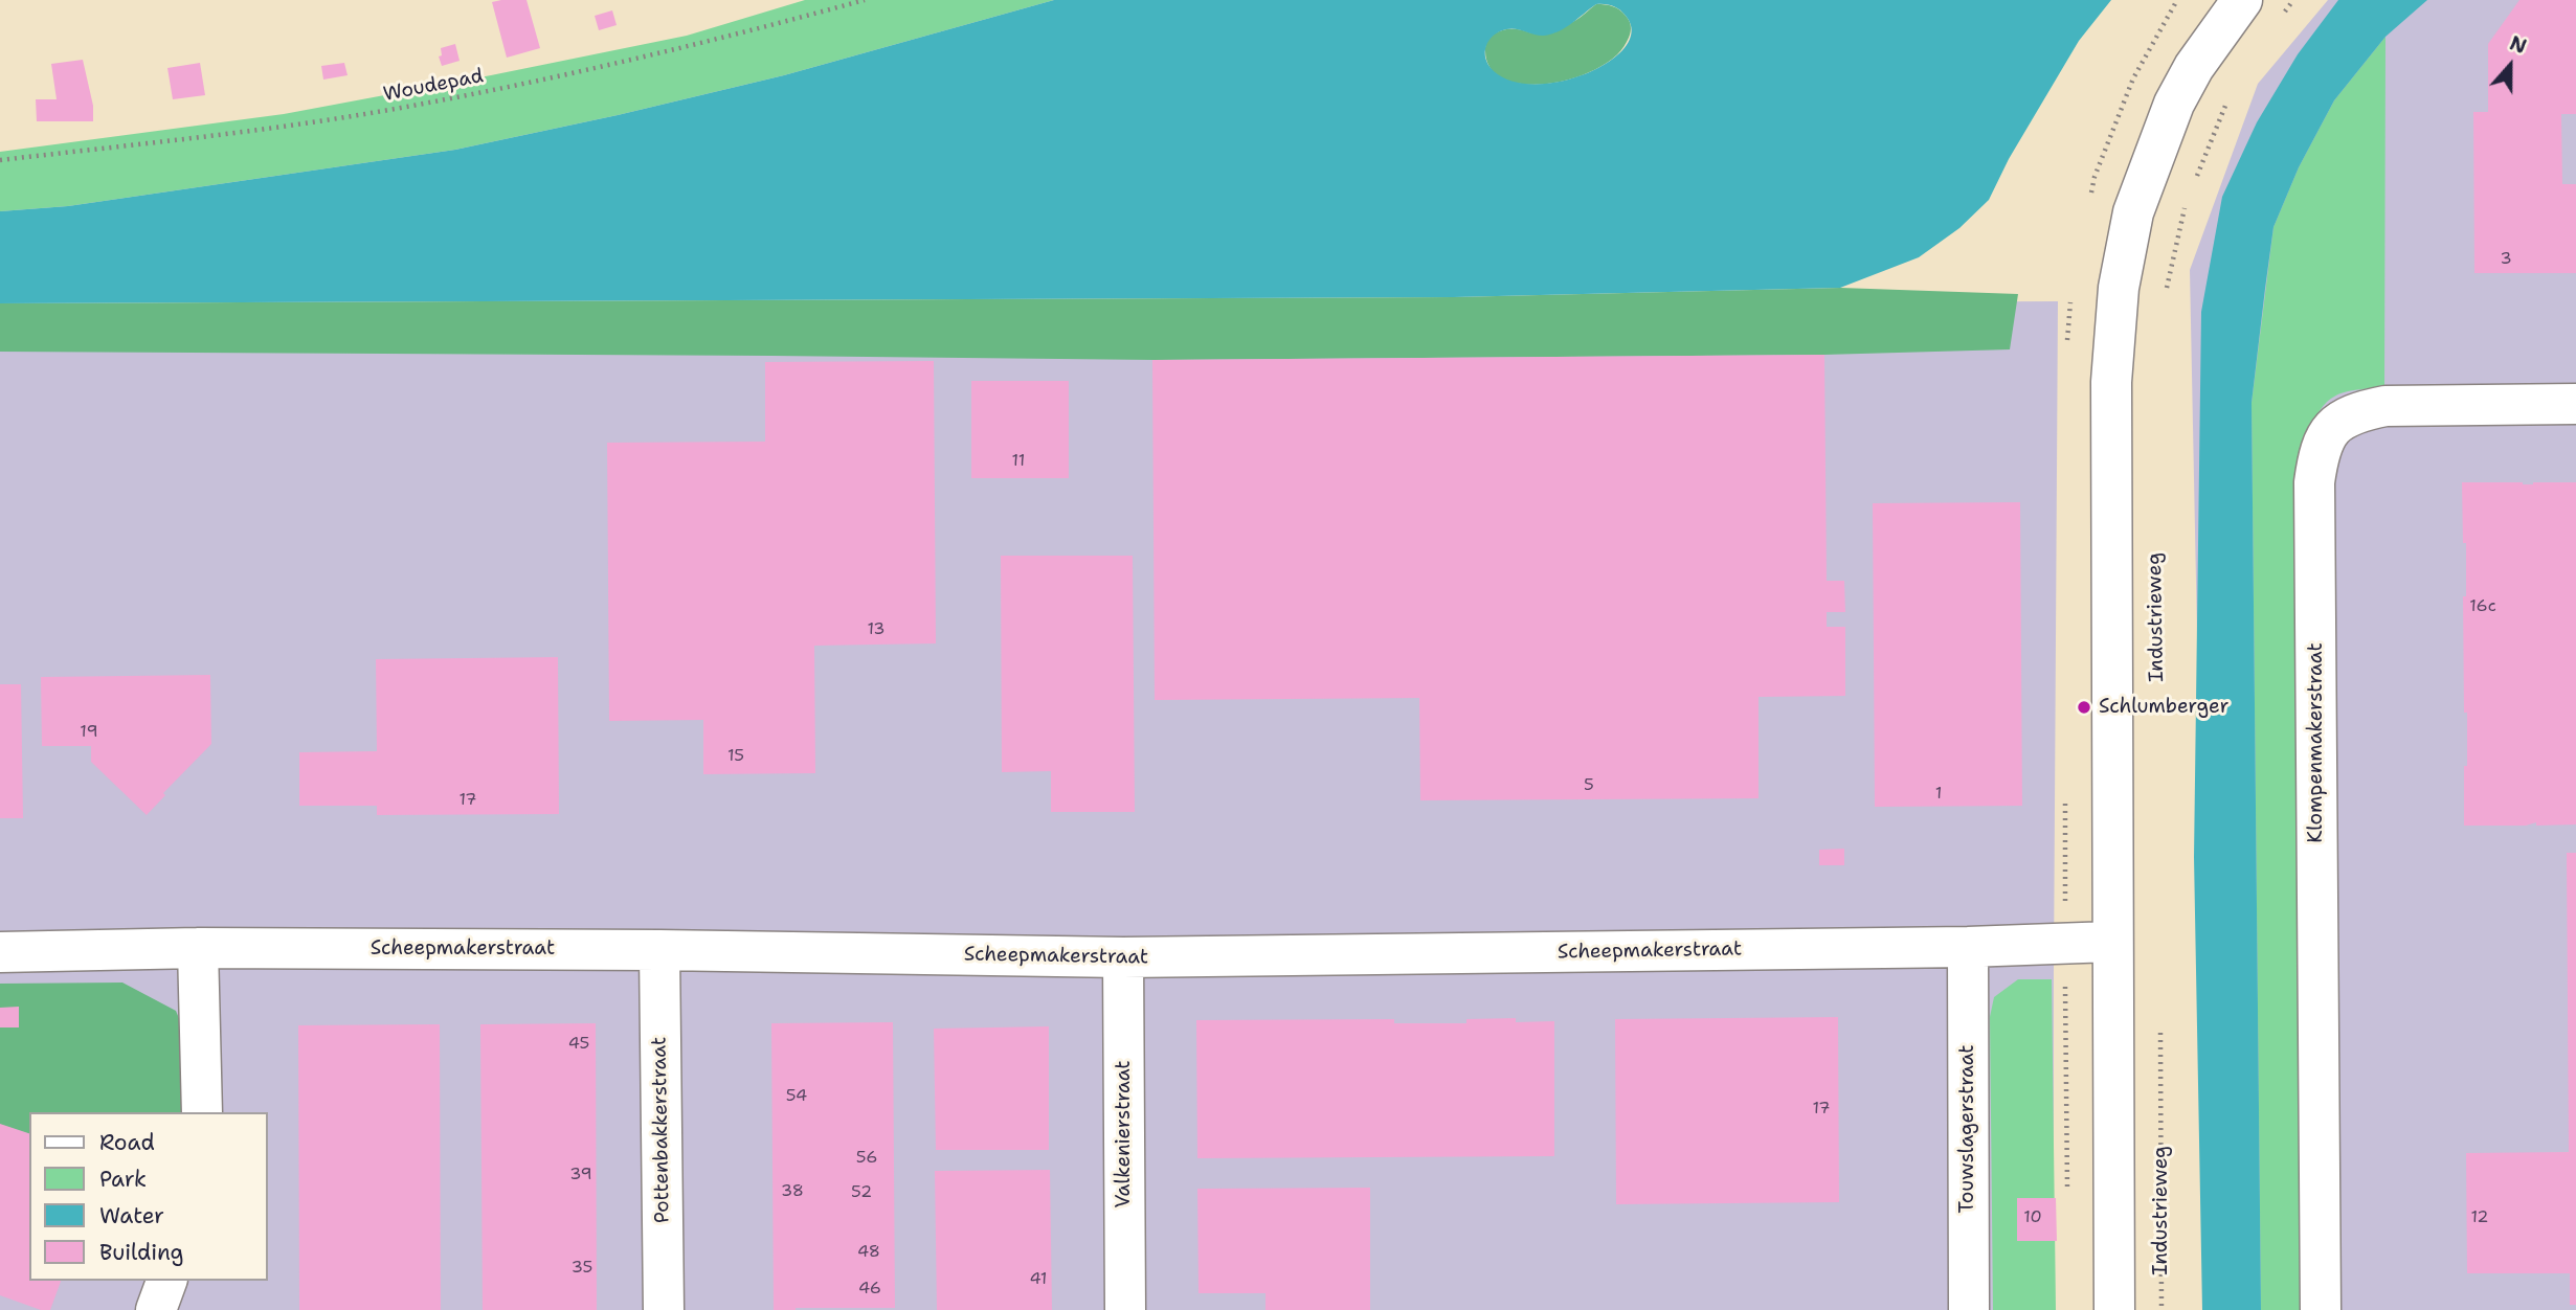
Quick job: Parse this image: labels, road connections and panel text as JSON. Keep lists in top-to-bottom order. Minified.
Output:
{"streets":{"street":["Klompenmakerstraat","Scheepmakerstraat","Touwslagerstraat","Pottenbakkerstraat","Valkenierstraat"],"path":["Woudepad","Industrieweg"]},"crossings":[["Scheepmakerstraat","Touwslagerstraat"],["Scheepmakerstraat","Pottenbakkerstraat"],["Scheepmakerstraat","Valkenierstraat"]],"places":["Schlumberger"],"house_numbers":["3","11","16c","13","19","15","5","1","17","45","54","17","56","39","38","52","10","12","48","35","41","46"],"legend":["Road","Park","Water","Building"],"north":"top"}
